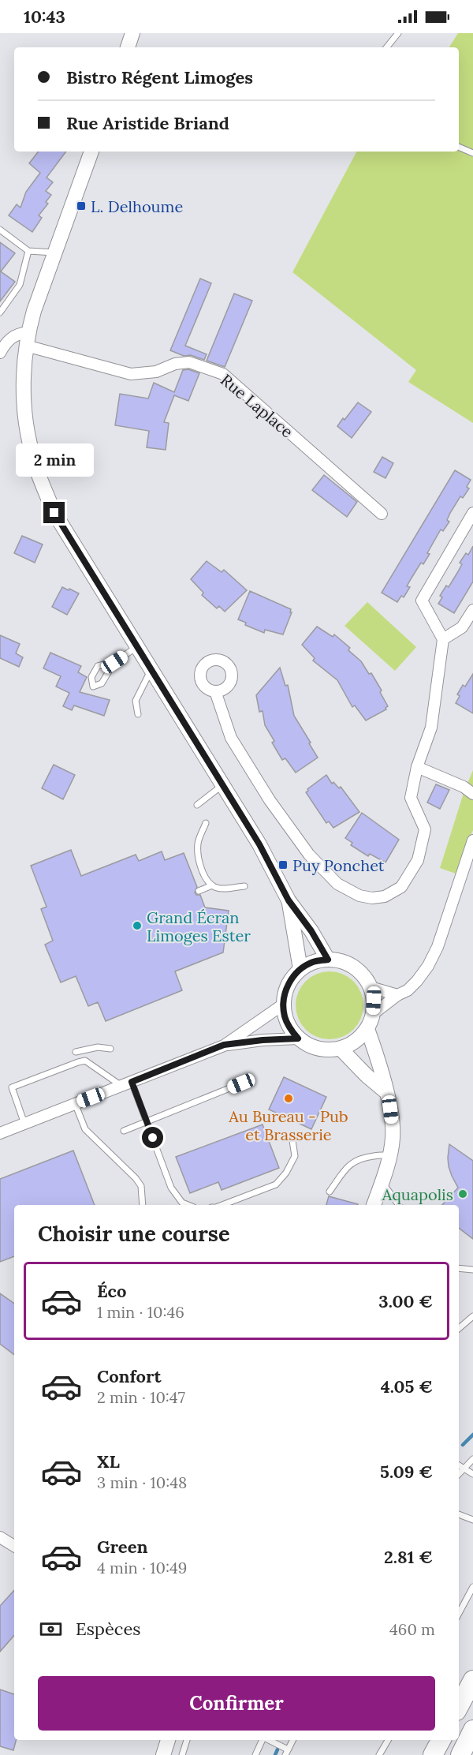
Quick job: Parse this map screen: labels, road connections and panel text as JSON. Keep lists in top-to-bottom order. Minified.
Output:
{"streets":{"street":["Rue Laplace"]},"places":{"transit":["L. Delhoume","Puy Ponchet"],"other":["Grand Écran Limoges Ester","Au Bureau - Pub et Brasserie","Aquapolis"]},"page":{"status":"10:43","banner":["Bistro Régent Limoges","Rue Aristide Briand"],"bubble":"2 min","heading":"Choisir une course","list":[{"name":"Éco","note":"1 min · 10:46","value":"3.00 €"},{"name":"Confort","note":"2 min · 10:47","value":"4.05 €"},{"name":"XL","note":"3 min · 10:48","value":"5.09 €"},{"name":"Green","note":"4 min · 10:49","value":"2.81 €"}],"pay":["Espèces","460 m"],"buttons":"Confirmer"}}
